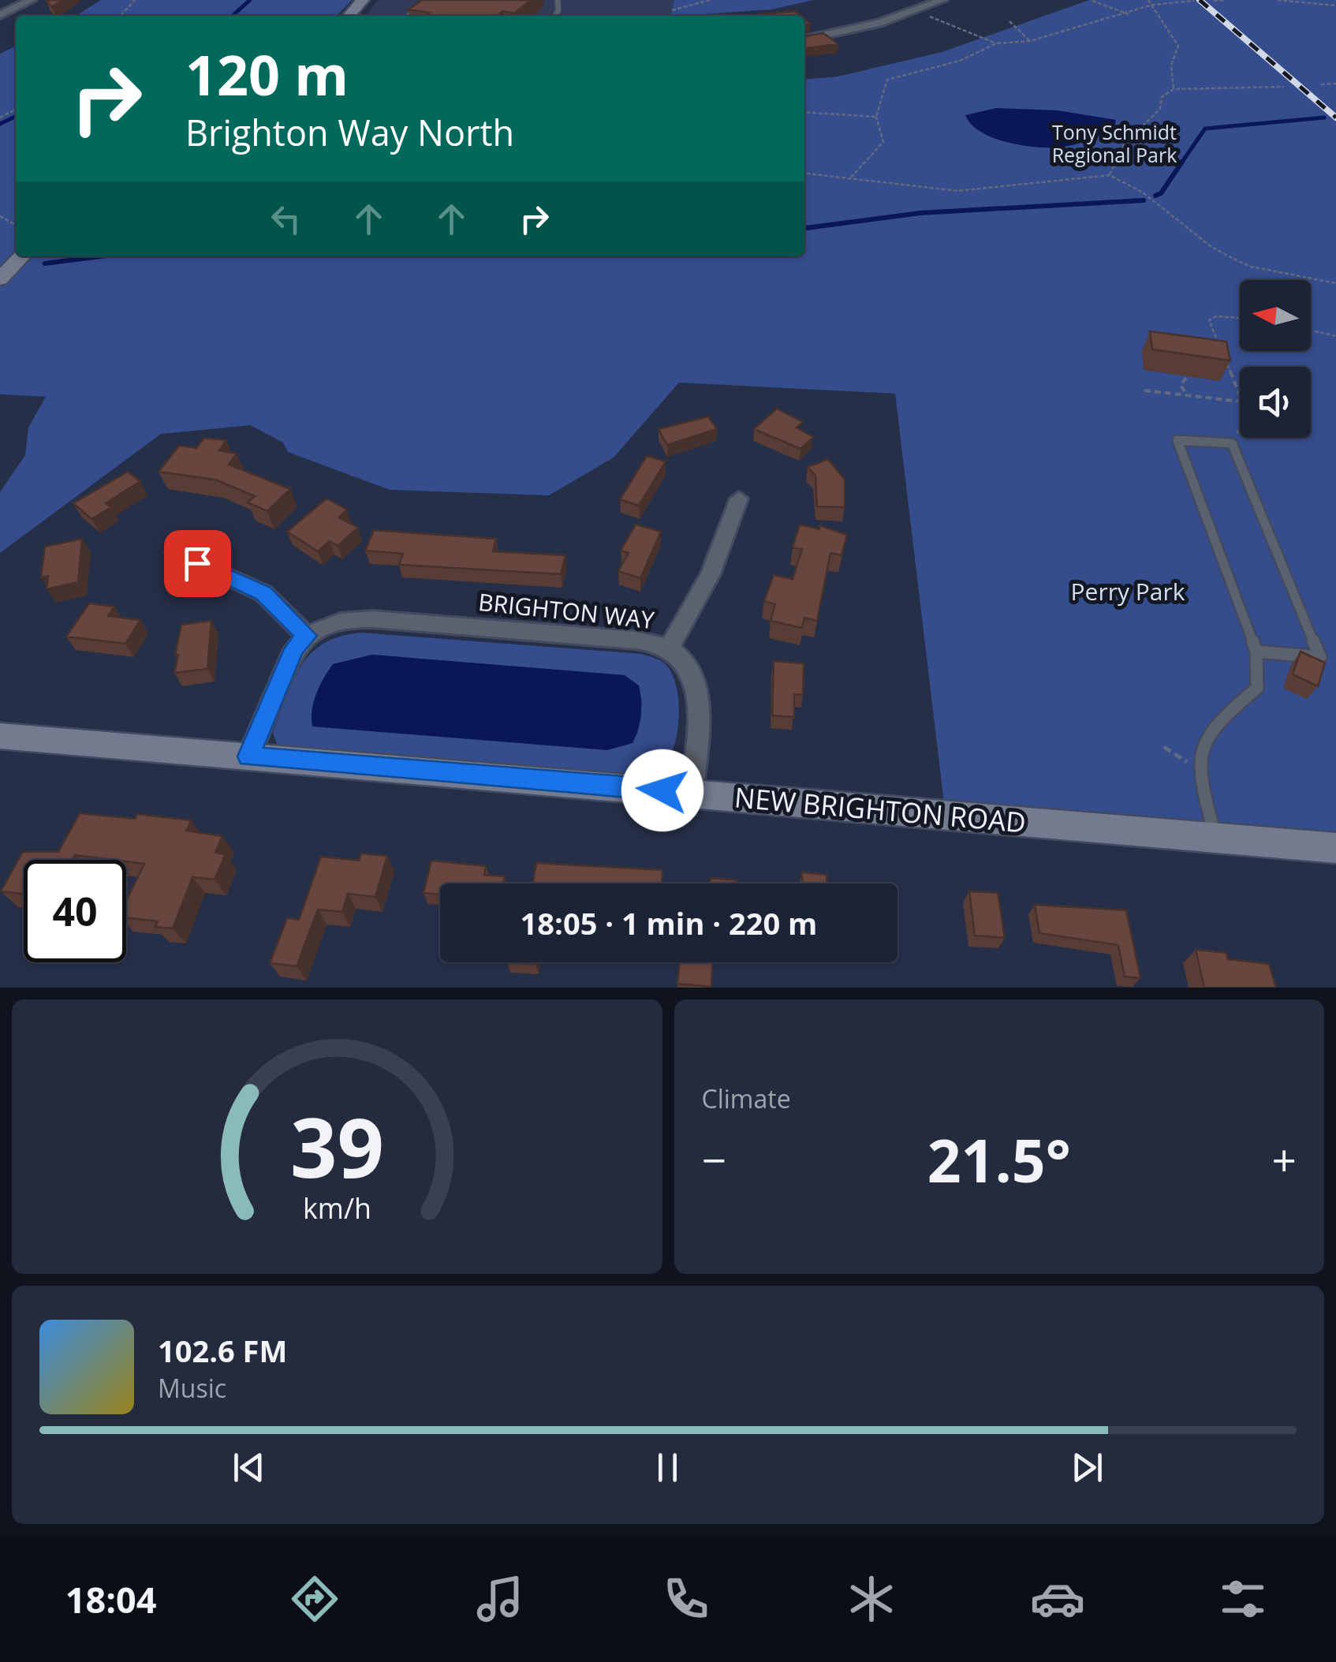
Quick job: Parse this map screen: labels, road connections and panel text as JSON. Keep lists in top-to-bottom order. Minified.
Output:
{"streets":{"street":["BRIGHTON WAY","NEW BRIGHTON ROAD"]},"crossings":[["BRIGHTON WAY","NEW BRIGHTON ROAD"]],"parks":["Tony Schmidt Regional Park","Perry Park"],"north":"left","page":{"turn":["120 m","Brighton Way North"],"limit":"40","trip":"18:05 · 1 min · 220 m","tile":"Climate","heat":["−","21.5°","+"],"song":["102.6 FM","Music"],"tabs":"18:04","gauge":["39","km/h"]}}
